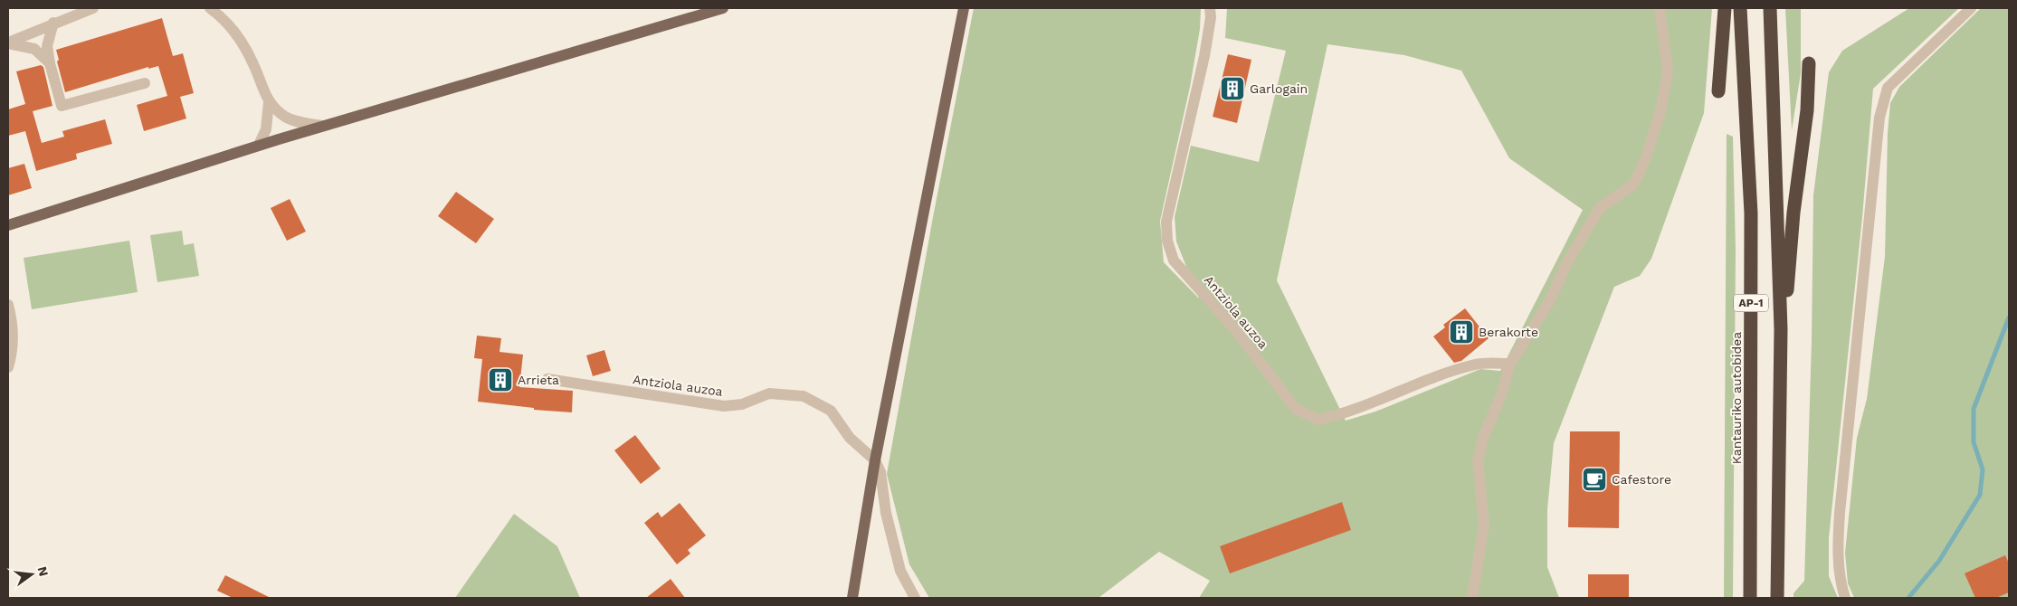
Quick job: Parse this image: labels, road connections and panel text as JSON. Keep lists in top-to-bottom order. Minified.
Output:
{"streets":{"highway":["AP-1","Kantauriko autobidea"],"street":["Antziola auzoa"]},"places":{"building":["Garlogain","Berakorte","Arrieta"],"cafe":["Cafestore"]},"north":"right"}
